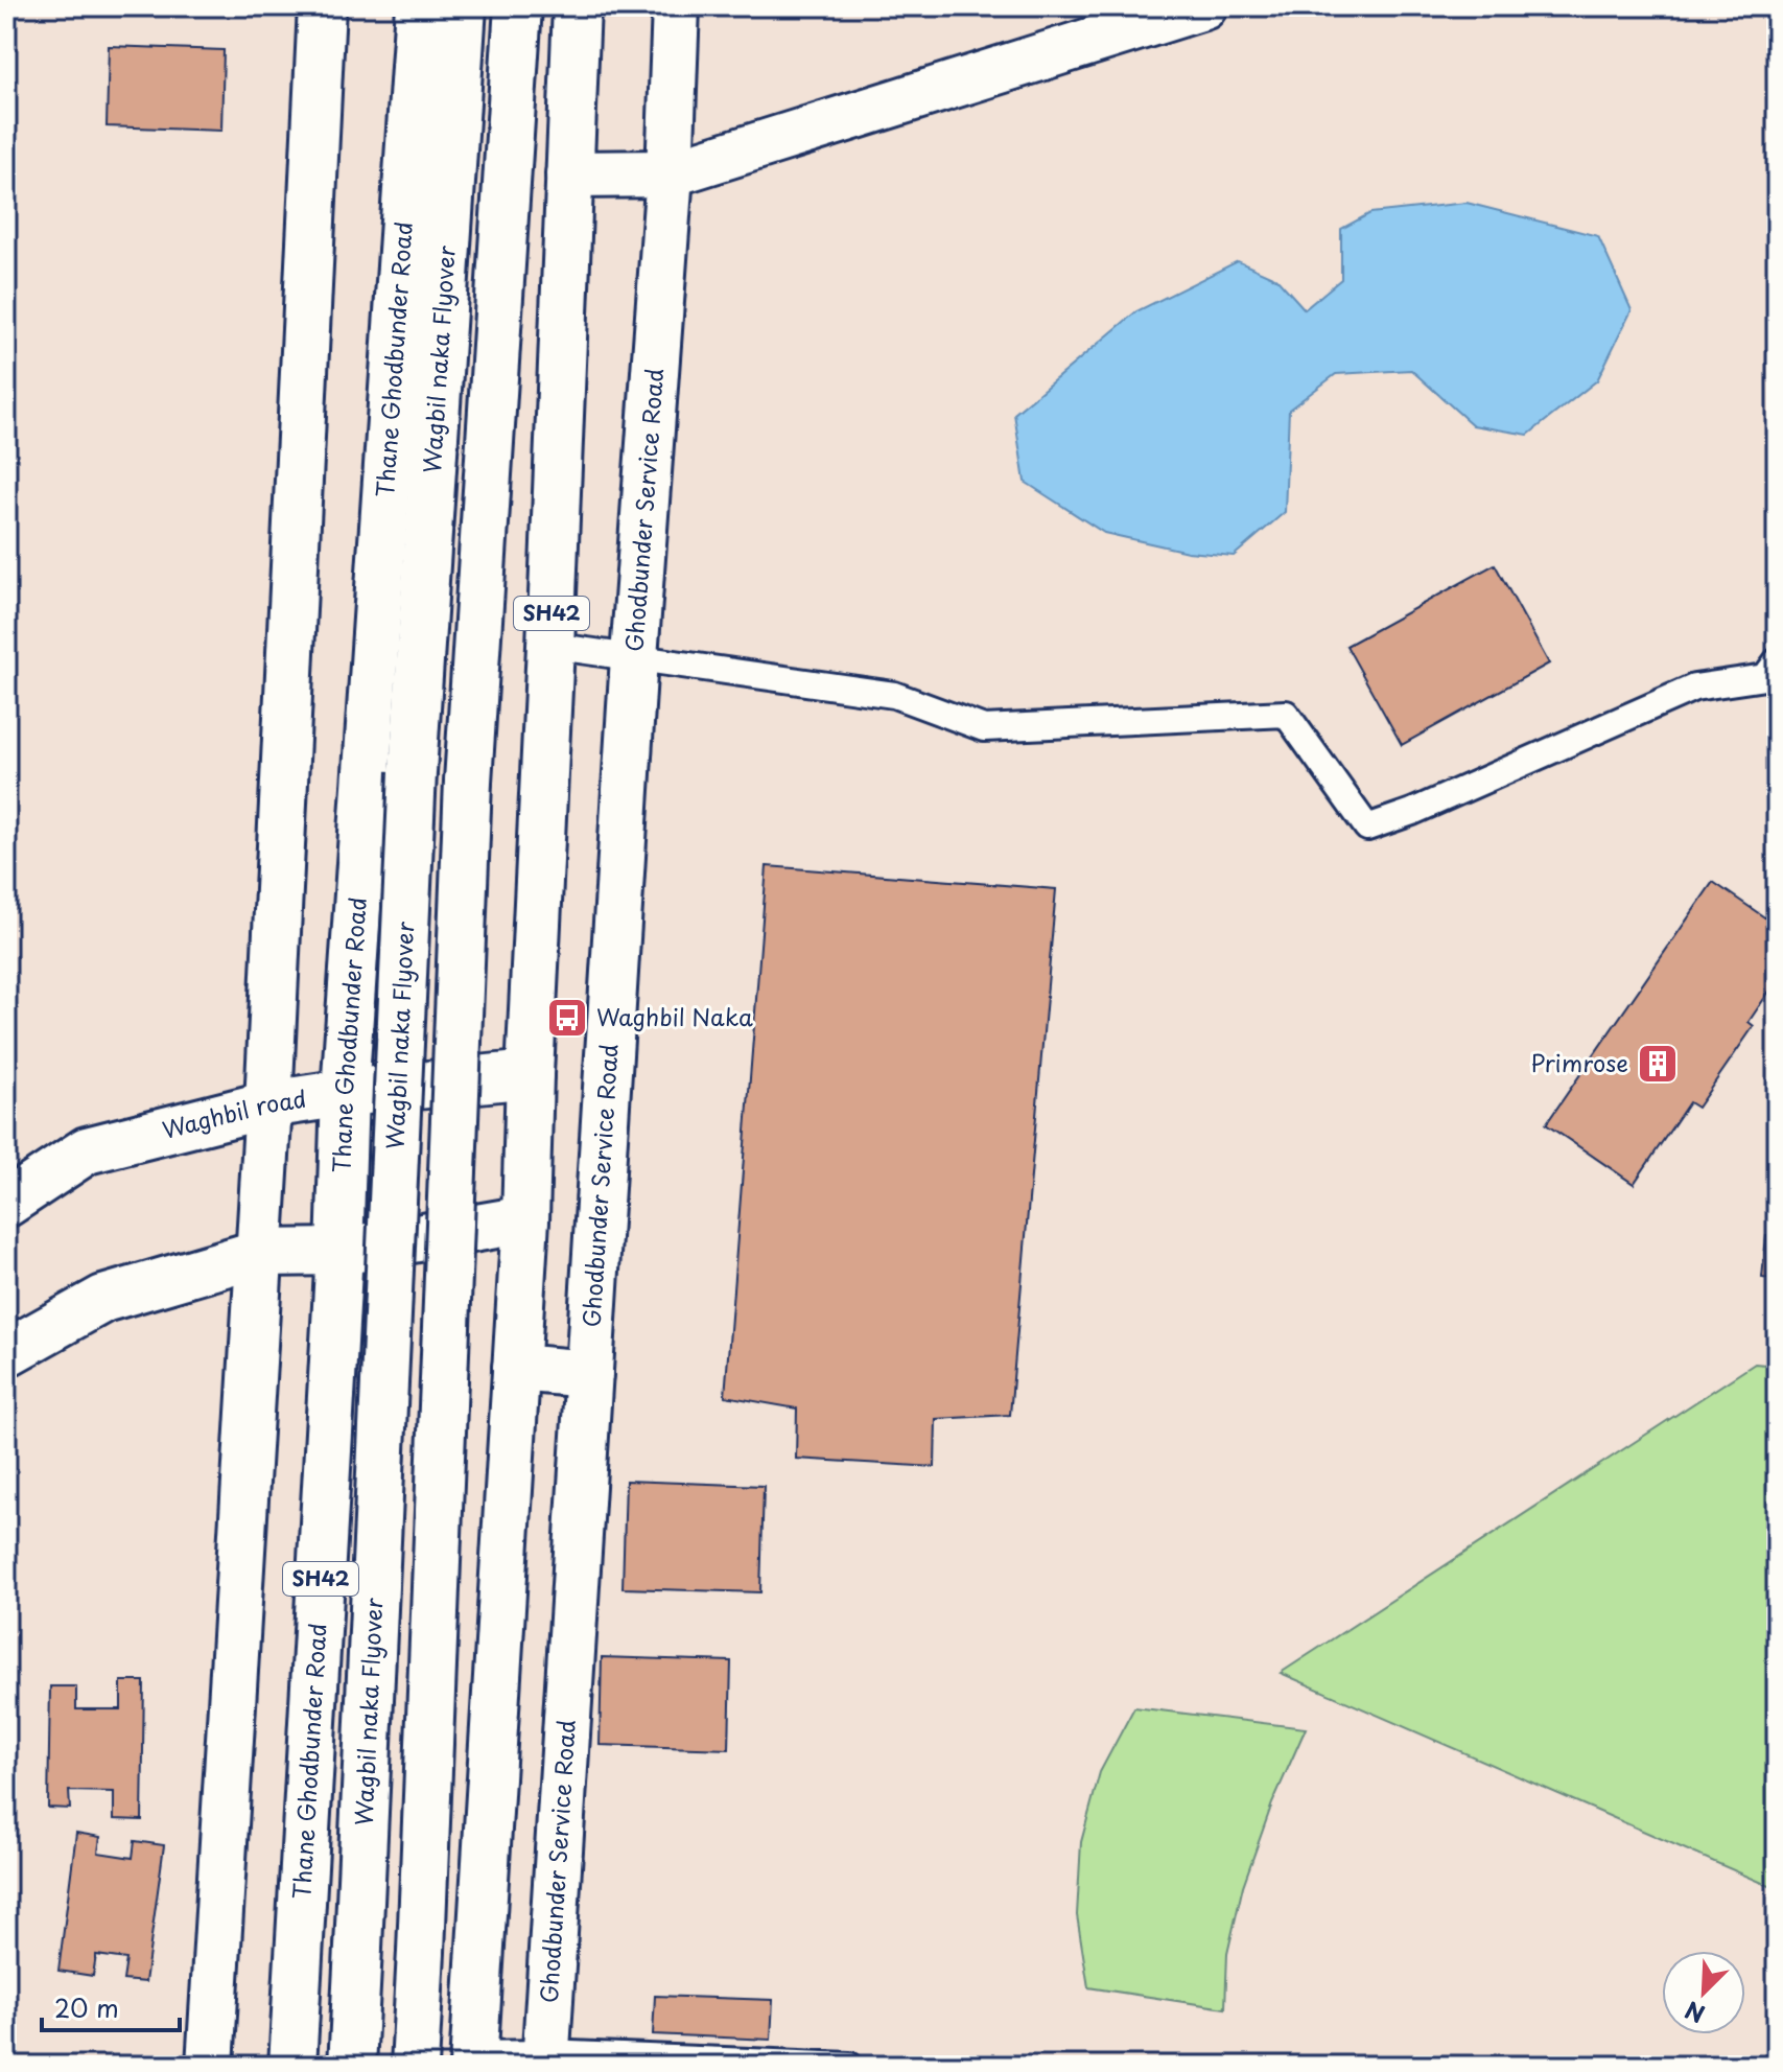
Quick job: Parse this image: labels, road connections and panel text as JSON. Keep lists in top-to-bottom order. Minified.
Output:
{"streets":{"main road":["Wagbil naka Flyover","Thane Ghodbunder Road","Ghodbunder Service Road","SH42","Waghbil road"]},"crossings":[["Thane Ghodbunder Road","Waghbil road"],["SH42","Waghbil road"]],"places":{"bus stop":["Waghbil Naka"],"building":["Primrose"]},"scale_bar":"20 m","north":"bottom left"}
